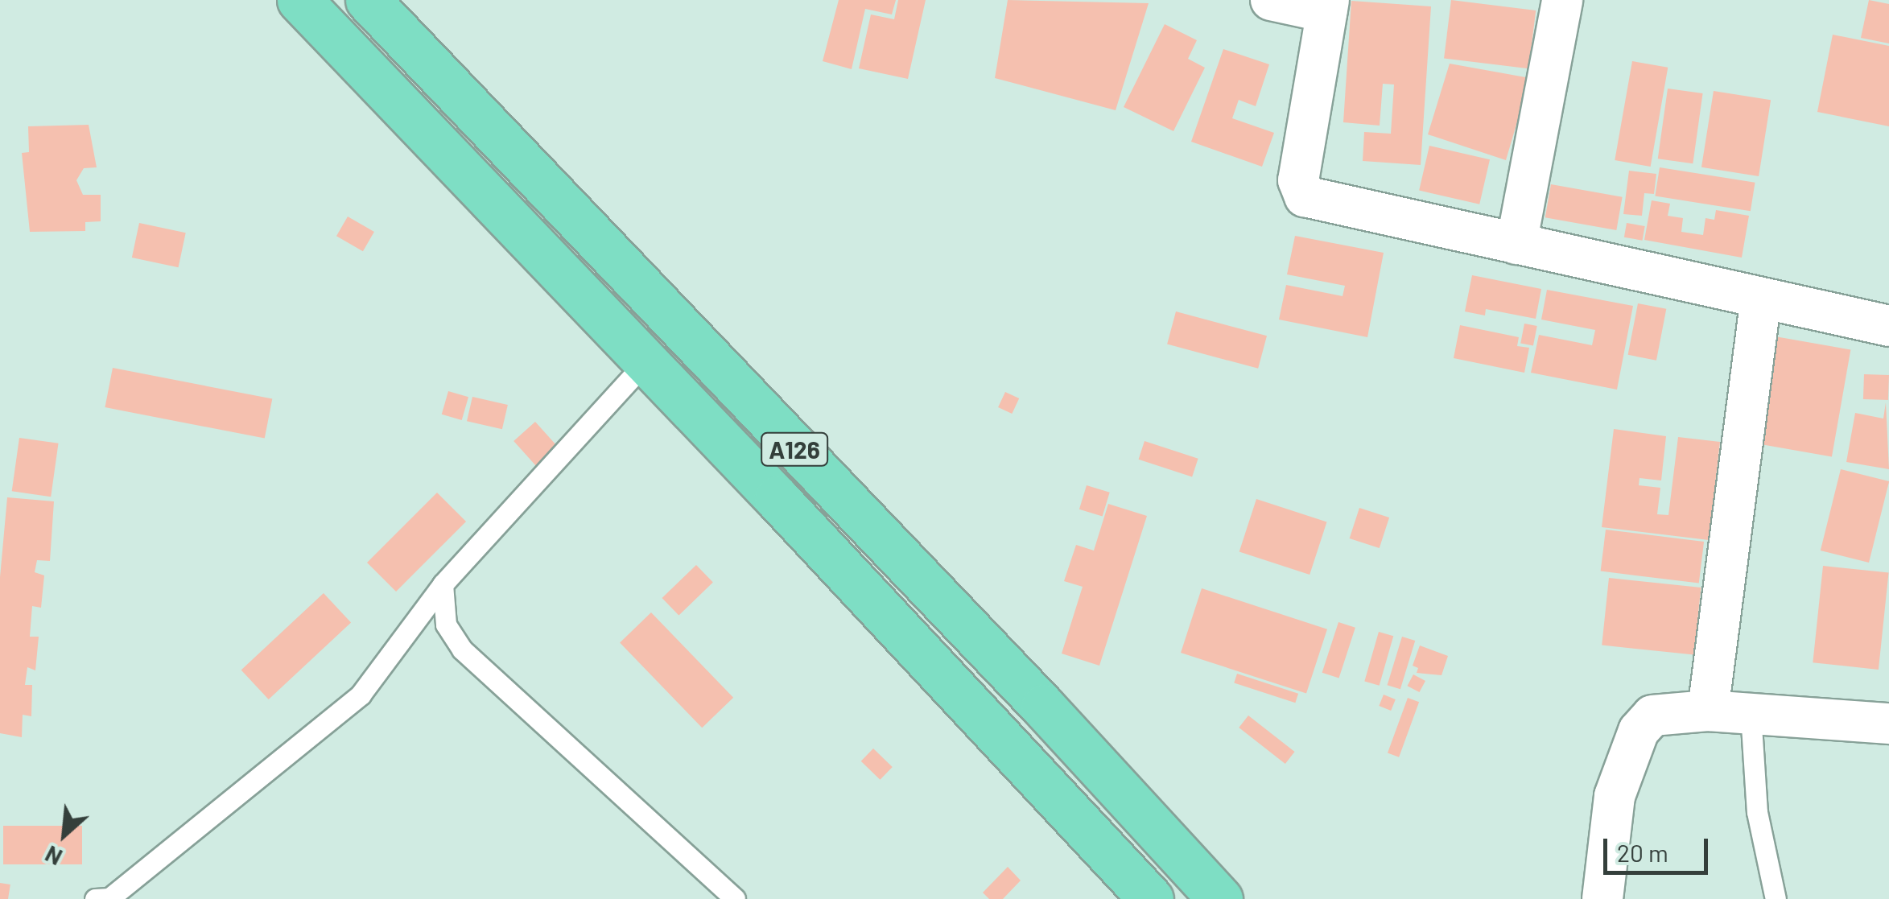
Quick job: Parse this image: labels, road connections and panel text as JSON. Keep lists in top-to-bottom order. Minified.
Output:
{"streets":{"highway":["A126"]},"scale_bar":"20 m","north":"bottom left"}
